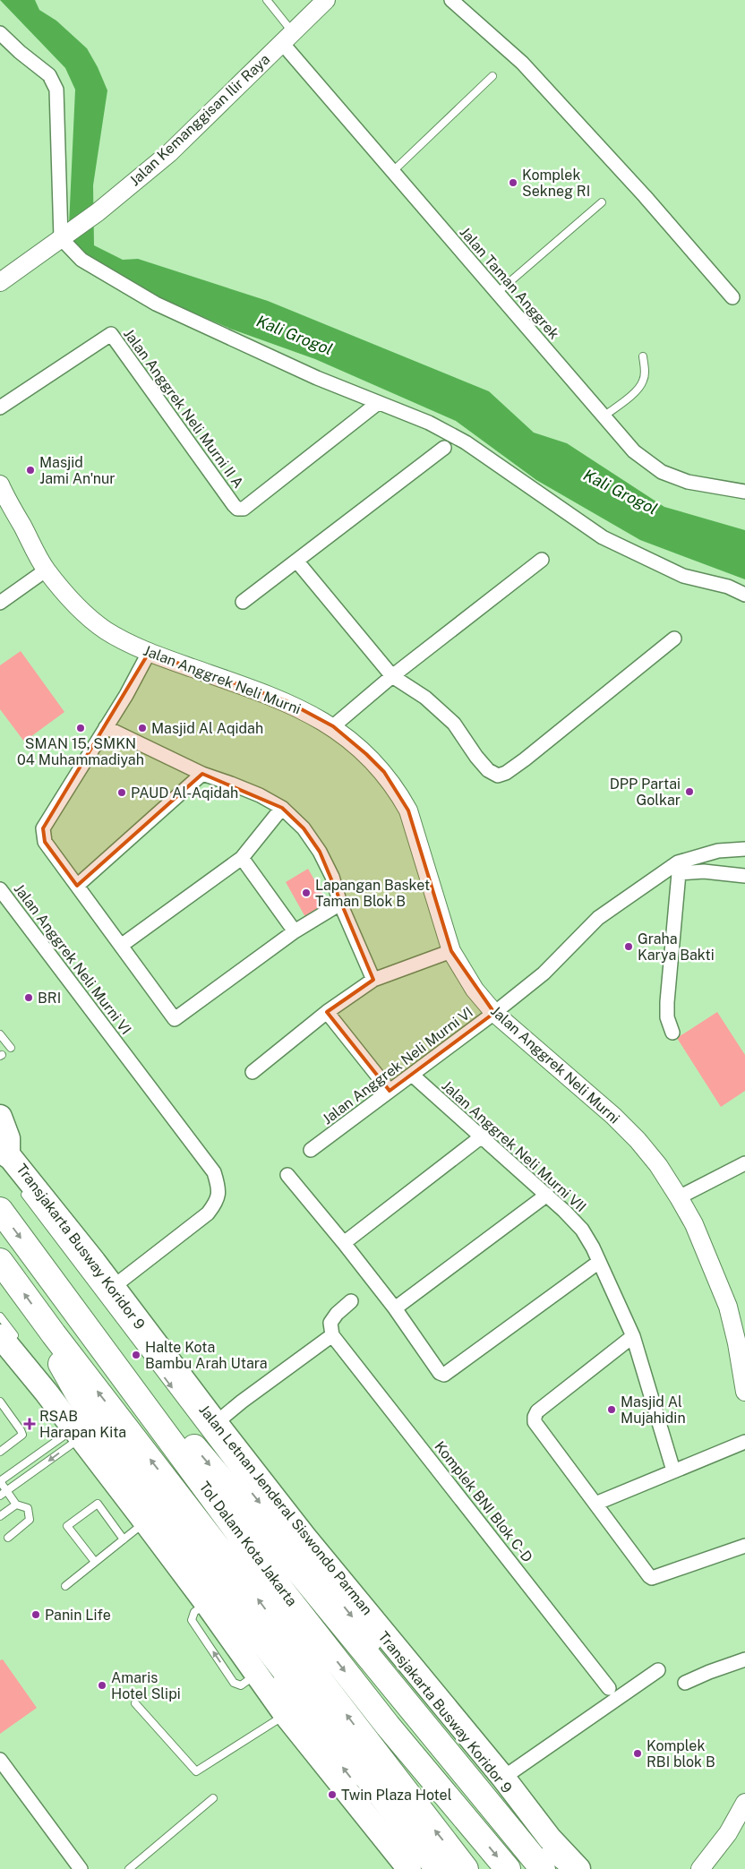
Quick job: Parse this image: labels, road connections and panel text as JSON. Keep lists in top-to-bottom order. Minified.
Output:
{"streets":{"highway":["Jalan Letnan Jenderal Siswondo Parman","Tol Dalam Kota Jakarta"],"street":["Jalan Kemanggisan Ilir Raya","Jalan Taman Anggrek","Jalan Anggrek Neli Murni II A","Jalan Anggrek Neli Murni","Jalan Anggrek Neli Murni VI","Jalan Anggrek Neli Murni VII","Komplek BNI Blok C-D"],"lane":["Transjakarta Busway Koridor 9"]},"crossings":[["Jalan Kemanggisan Ilir Raya","Jalan Taman Anggrek"],["Jalan Anggrek Neli Murni","Jalan Anggrek Neli Murni VI"],["Jalan Anggrek Neli Murni VI","Jalan Anggrek Neli Murni VII"],["Jalan Anggrek Neli Murni VI","Jalan Letnan Jenderal Siswondo Parman"]],"one_way":["Transjakarta Busway Koridor 9"],"water":["Kali Grogol"],"places":{"other":["Komplek Sekneg RI","Masjid Jami An'nur","SMAN 15, SMKN 04 Muhammadiyah","Masjid Al Aqidah","DPP Partai Golkar","PAUD Al-Aqidah","Lapangan Basket Taman Blok B","Graha Karya Bakti","BRI","Halte Kota Bambu Arah Utara","Masjid Al Mujahidin","Panin Life","Amaris Hotel Slipi","Komplek RBI blok B","Twin Plaza Hotel"],"health":["RSAB Harapan Kita"]}}
